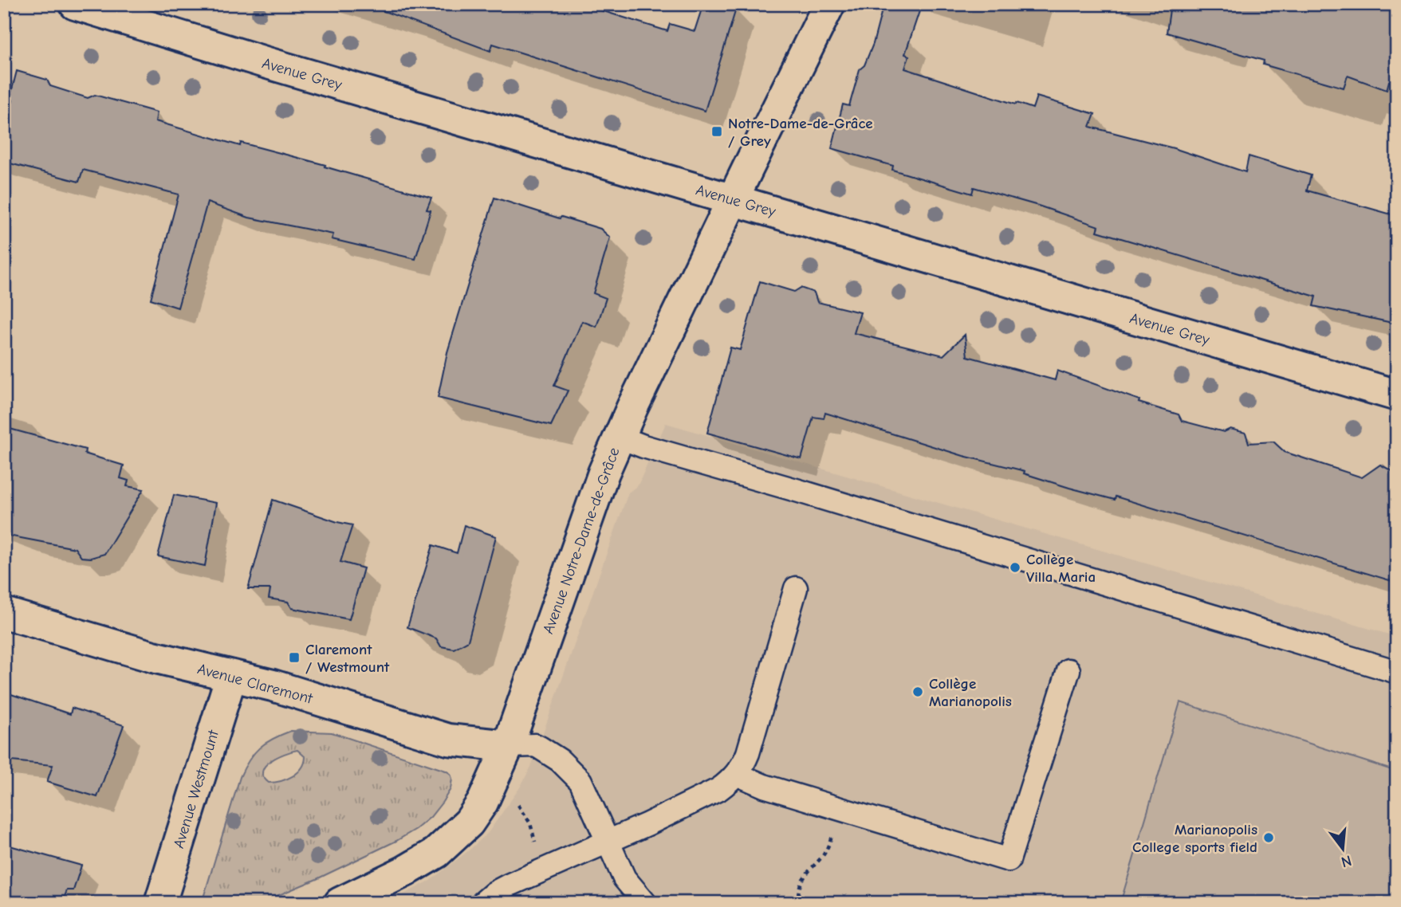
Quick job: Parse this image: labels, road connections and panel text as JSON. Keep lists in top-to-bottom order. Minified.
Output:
{"streets":{"street":["Avenue Grey","Avenue Notre-Dame-de-Grâce","Avenue Claremont","Avenue Westmount"]},"crossings":[["Avenue Grey","Avenue Notre-Dame-de-Grâce"],["Avenue Notre-Dame-de-Grâce","Avenue Claremont"],["Avenue Claremont","Avenue Westmount"]],"places":{"transit":["Notre-Dame-de-Grâce / Grey","Claremont / Westmount"],"other":["Collège Villa Maria","Collège Marianopolis","Marianopolis College sports field"]},"north":"bottom"}
